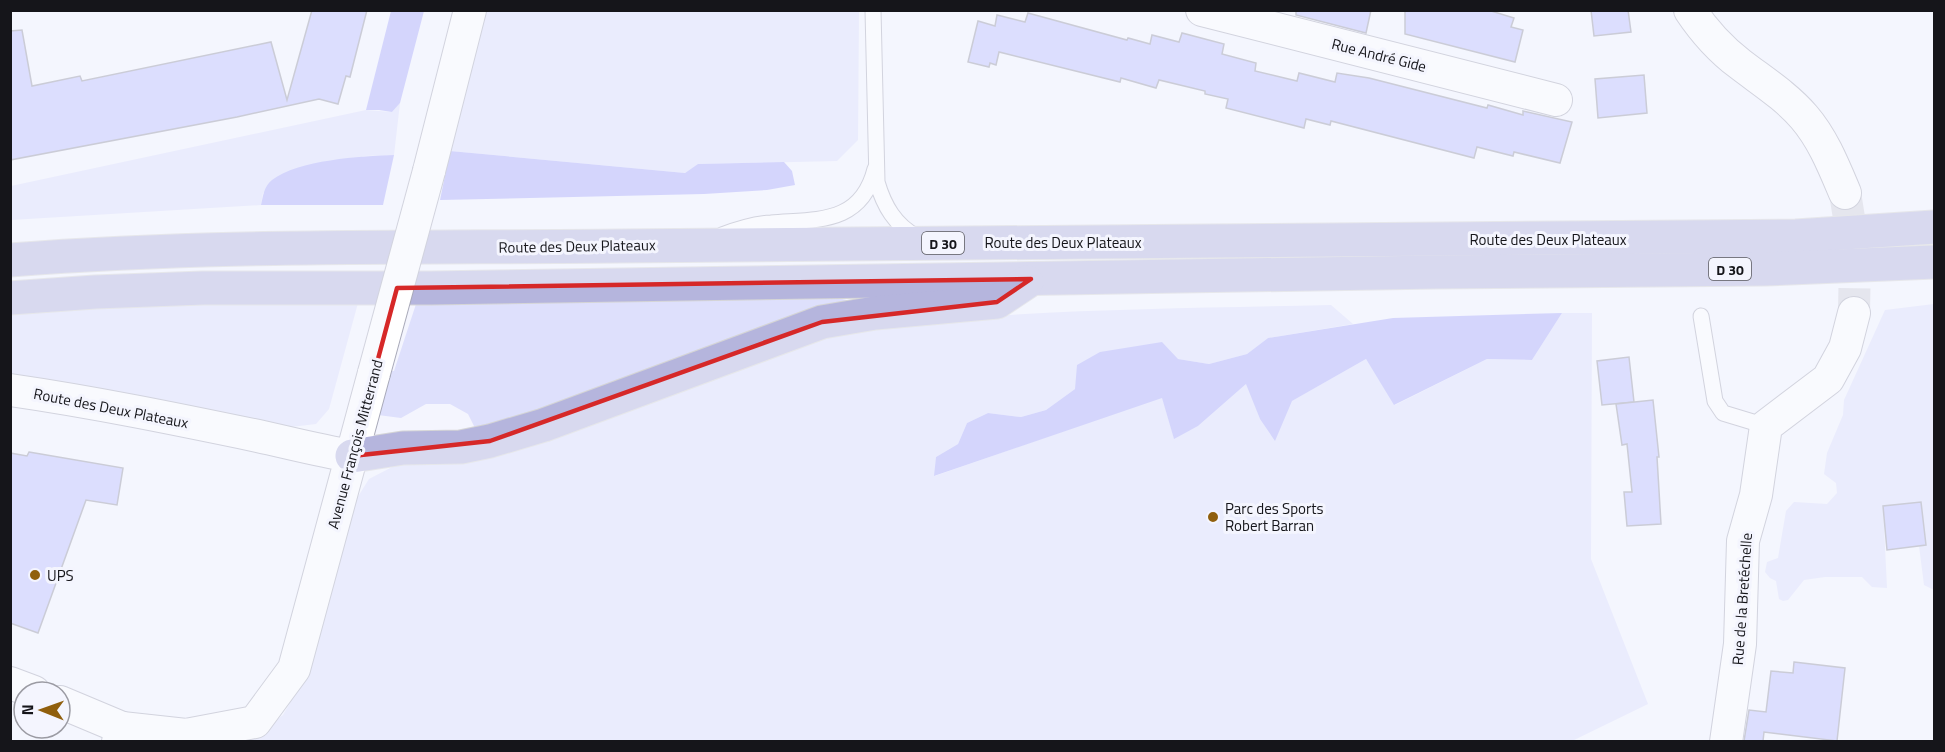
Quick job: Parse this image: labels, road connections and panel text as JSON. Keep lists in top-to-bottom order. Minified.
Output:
{"streets":{"main road":["Route des Deux Plateaux","D 30"],"street":["Rue André Gide","Avenue François Mitterrand","Rue de la Bretéchelle"]},"crossings":[["Route des Deux Plateaux","Avenue François Mitterrand"]],"places":["Parc des Sports Robert Barran","UPS"],"north":"left"}
